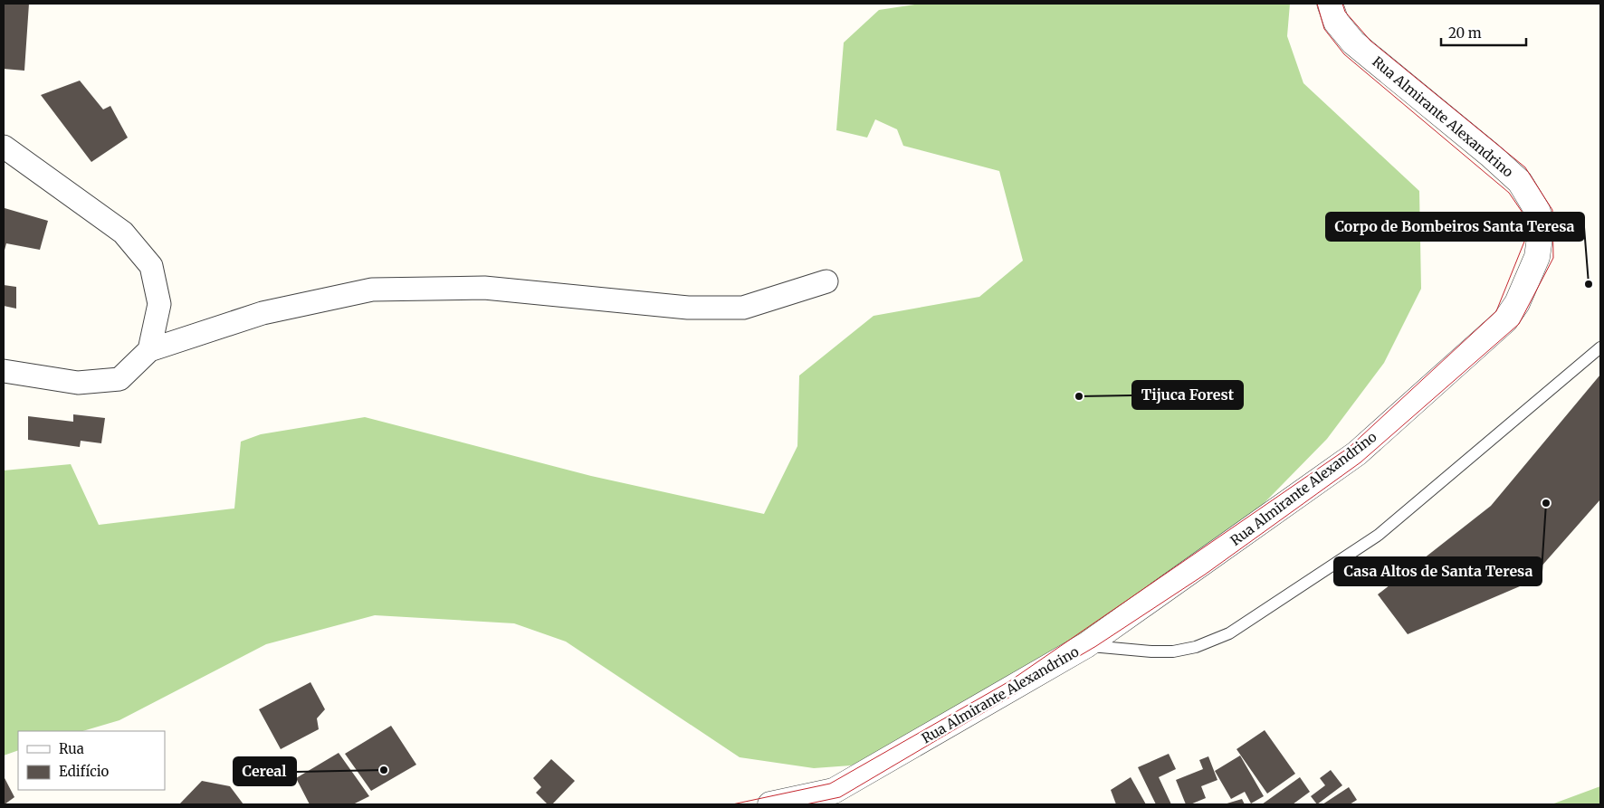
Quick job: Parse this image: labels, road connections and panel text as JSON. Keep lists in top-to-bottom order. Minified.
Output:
{"streets":{"street":["Rua Almirante Alexandrino"]},"places":["Corpo de Bombeiros Santa Teresa","Tijuca Forest","Casa Altos de Santa Teresa","Cereal"],"legend":["Rua","Edifício"],"scale_bar":"20 m"}
